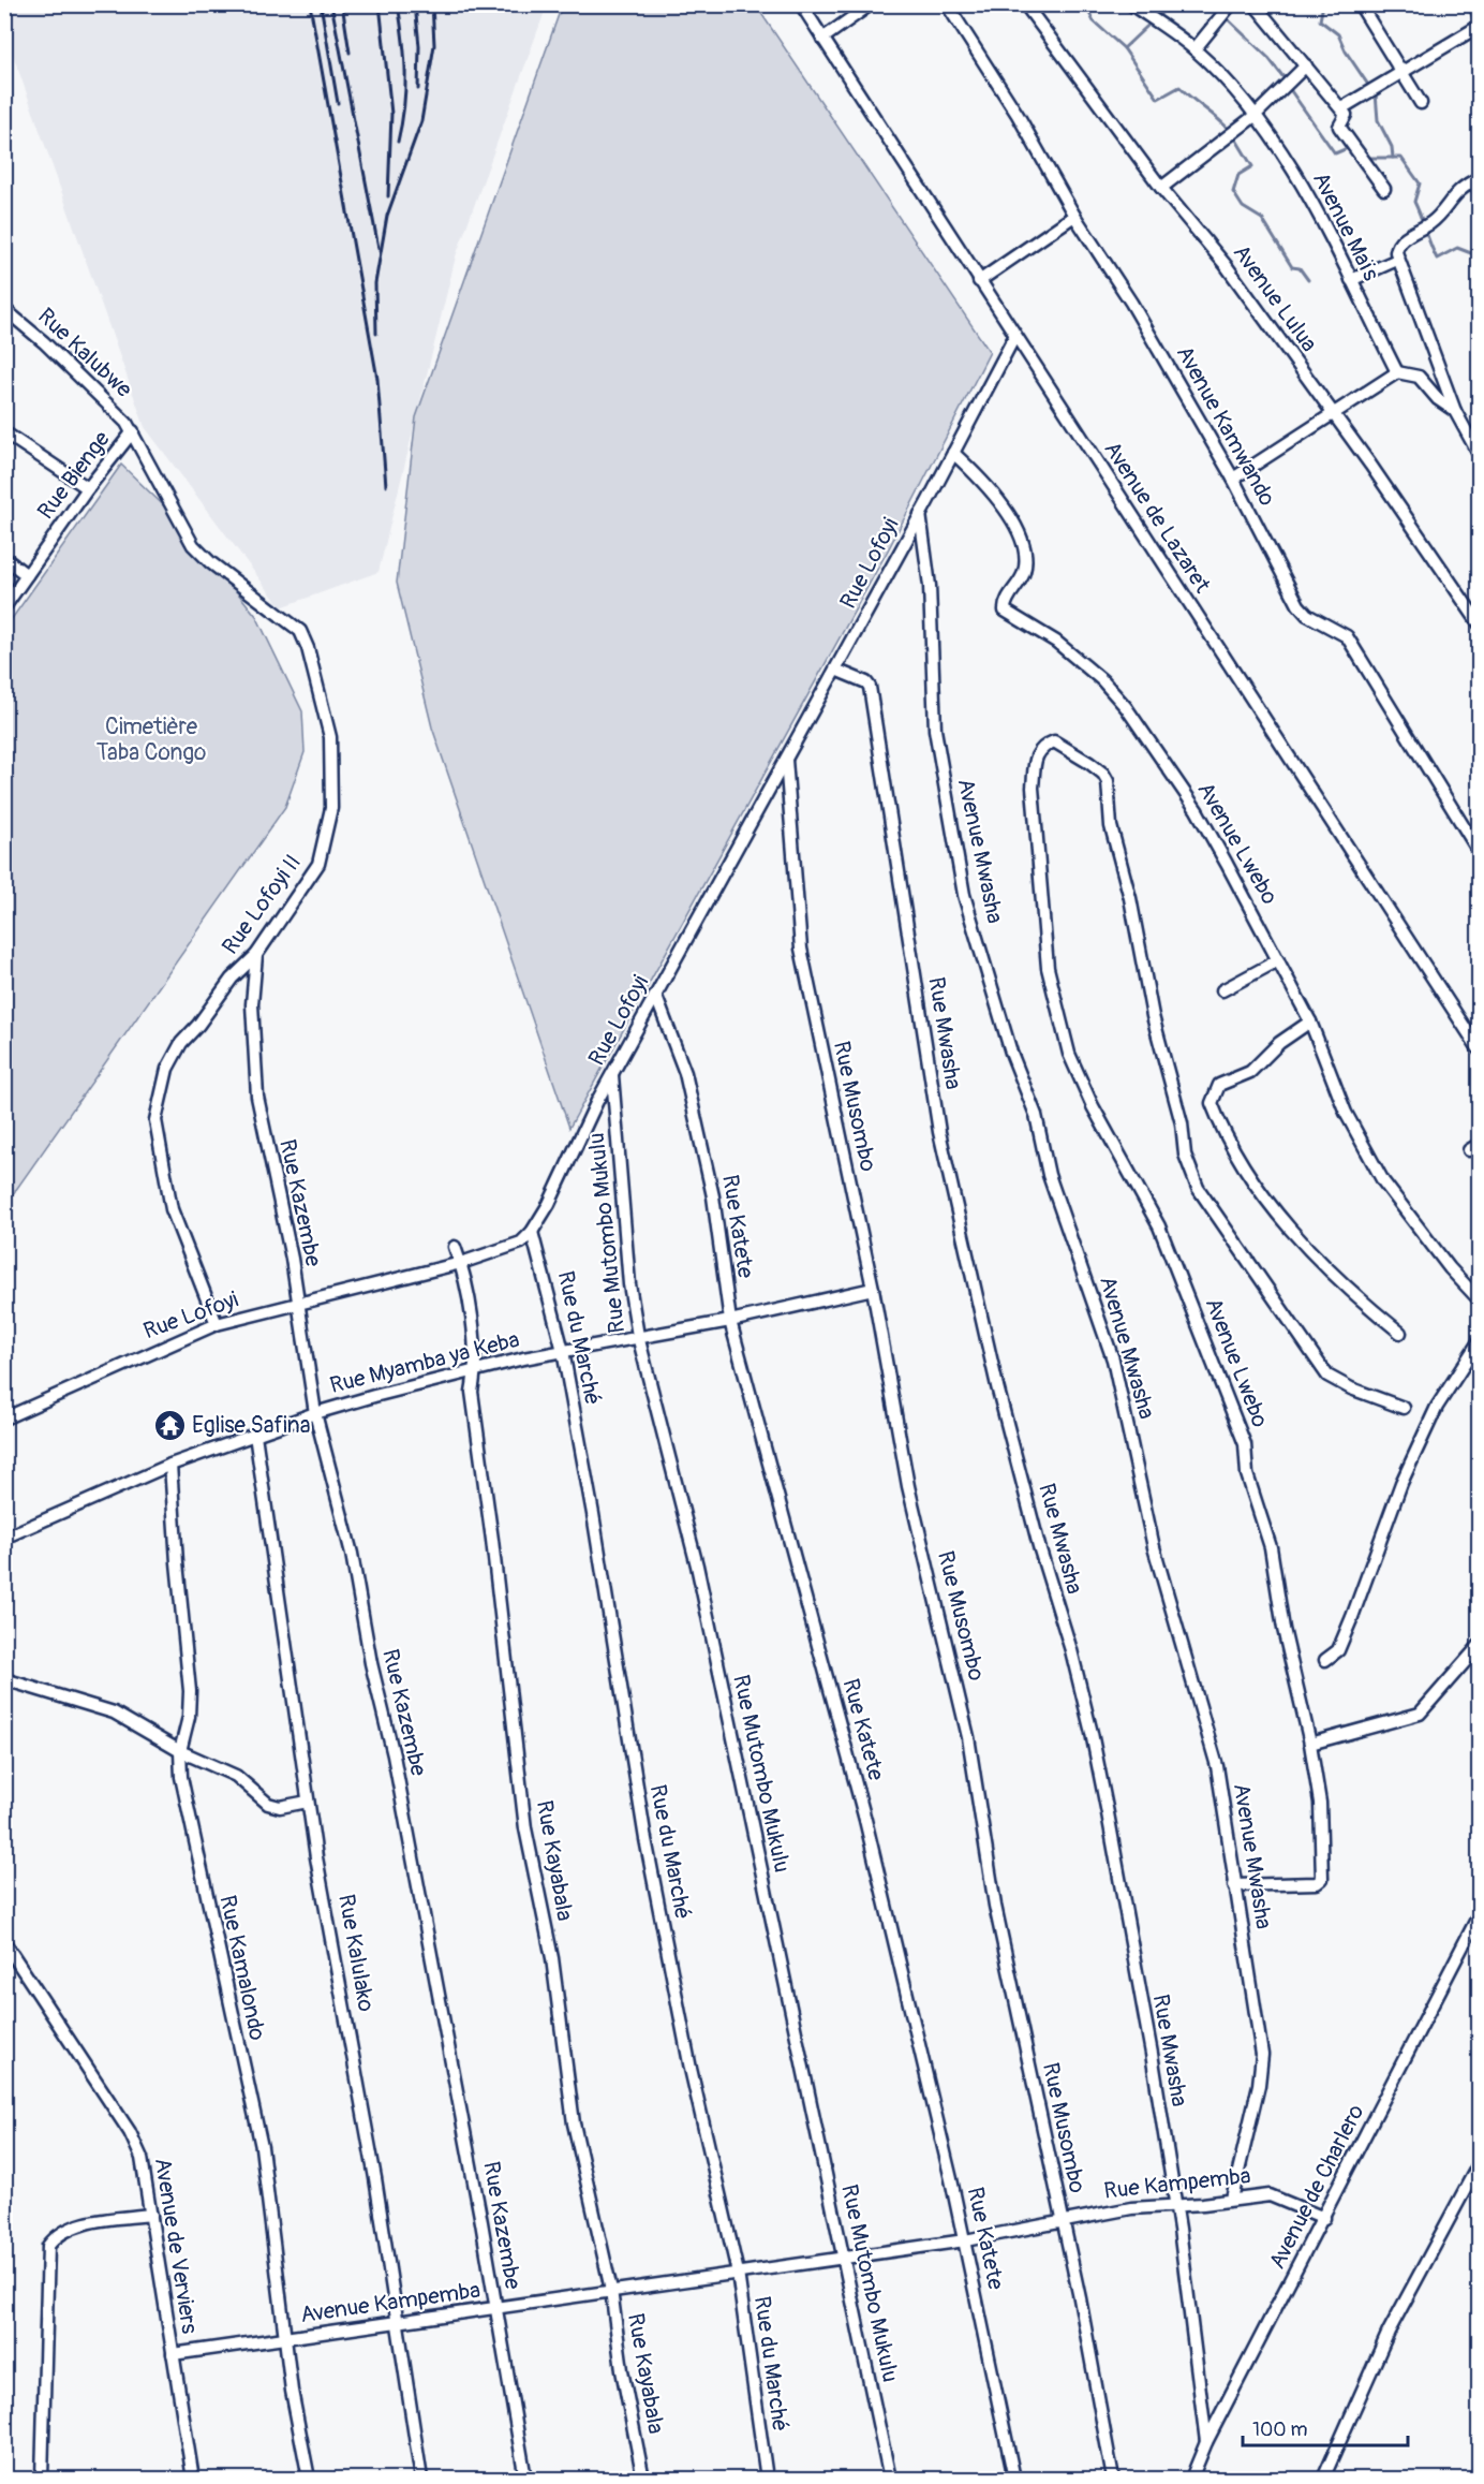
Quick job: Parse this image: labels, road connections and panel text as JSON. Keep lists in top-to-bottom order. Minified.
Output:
{"streets":{"street":["Avenue Maïs","Avenue Lulua","Rue Kalubwe","Avenue Kamwando","Rue Bienge","Avenue de Lazaret","Rue Lofoyi","Avenue Lwebo","Avenue Mwasha","Rue Lofoyi II","Rue Mwasha","Rue Musombo","Rue Kazembe","Rue Katete","Rue Mutombo Mukulu","Rue du Marché","Rue Myamba ya Keba","Rue Kayabala","Rue Kalulako","Rue Kamalondo","Rue Kampemba","Avenue de Charlero","Avenue de Verviers","Avenue Kampemba"]},"crossings":[["Rue Kalubwe","Rue Bienge"],["Rue Kalubwe","Rue Lofoyi II"],["Rue Bienge","Rue Lofoyi II"],["Avenue de Lazaret","Rue Lofoyi"],["Rue Lofoyi","Avenue Lwebo"],["Rue Lofoyi","Avenue Mwasha"],["Rue Lofoyi","Rue Lofoyi II"],["Rue Lofoyi","Rue Mwasha"],["Rue Lofoyi","Rue Musombo"],["Rue Lofoyi","Rue Kazembe"],["Rue Lofoyi","Rue Katete"],["Rue Lofoyi","Rue Mutombo Mukulu"],["Rue Lofoyi","Rue du Marché"],["Rue Lofoyi","Rue Kayabala"],["Avenue Lwebo","Avenue Mwasha"],["Avenue Mwasha","Rue Kampemba"],["Rue Lofoyi II","Rue Kazembe"],["Rue Mwasha","Rue Kampemba"],["Rue Mwasha","Avenue de Charlero"],["Rue Musombo","Rue Myamba ya Keba"],["Rue Musombo","Rue Kampemba"],["Rue Kazembe","Rue Myamba ya Keba"],["Rue Kazembe","Avenue Kampemba"],["Rue Katete","Rue Myamba ya Keba"],["Rue Katete","Rue Kampemba"],["Rue Mutombo Mukulu","Rue Myamba ya Keba"],["Rue Mutombo Mukulu","Rue Kampemba"],["Rue Mutombo Mukulu","Avenue Kampemba"],["Rue du Marché","Rue Myamba ya Keba"],["Rue du Marché","Avenue Kampemba"],["Rue Myamba ya Keba","Rue Kayabala"],["Rue Myamba ya Keba","Rue Kalulako"],["Rue Myamba ya Keba","Rue Kamalondo"],["Rue Kayabala","Avenue Kampemba"],["Rue Kalulako","Avenue Kampemba"],["Rue Kamalondo","Avenue Kampemba"],["Rue Kampemba","Avenue de Charlero"],["Rue Kampemba","Avenue Kampemba"],["Avenue de Verviers","Avenue Kampemba"]],"parks":["Cimetière Taba Congo"],"places":{"temple":["Eglise Safina"]},"scale_bar":"100 m"}
